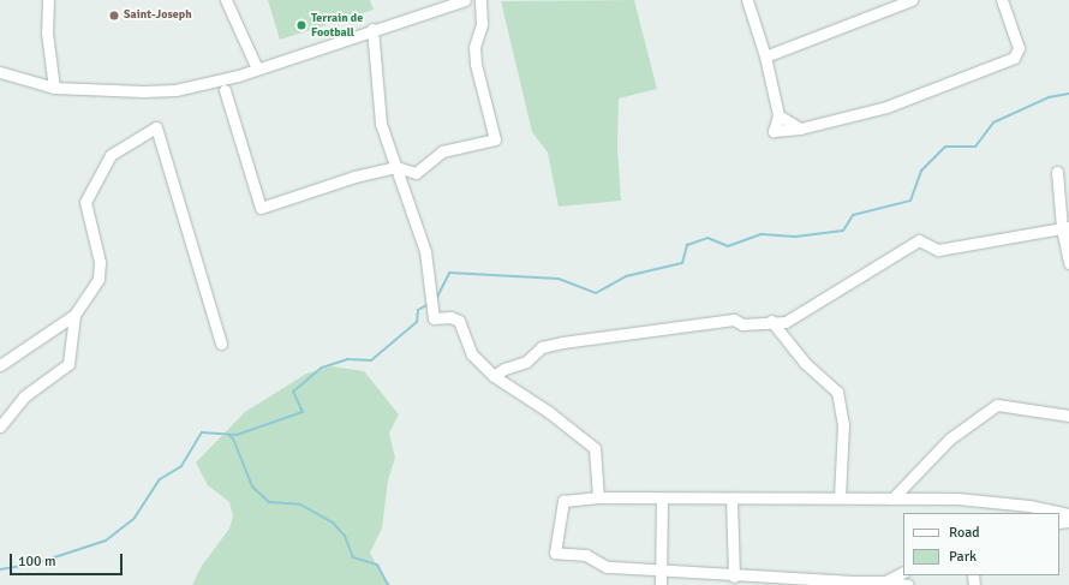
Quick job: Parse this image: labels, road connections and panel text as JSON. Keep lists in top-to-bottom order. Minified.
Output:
{"places":["Saint-Joseph","Terrain de Football"],"legend":["Road","Park"],"scale_bar":"100 m"}
